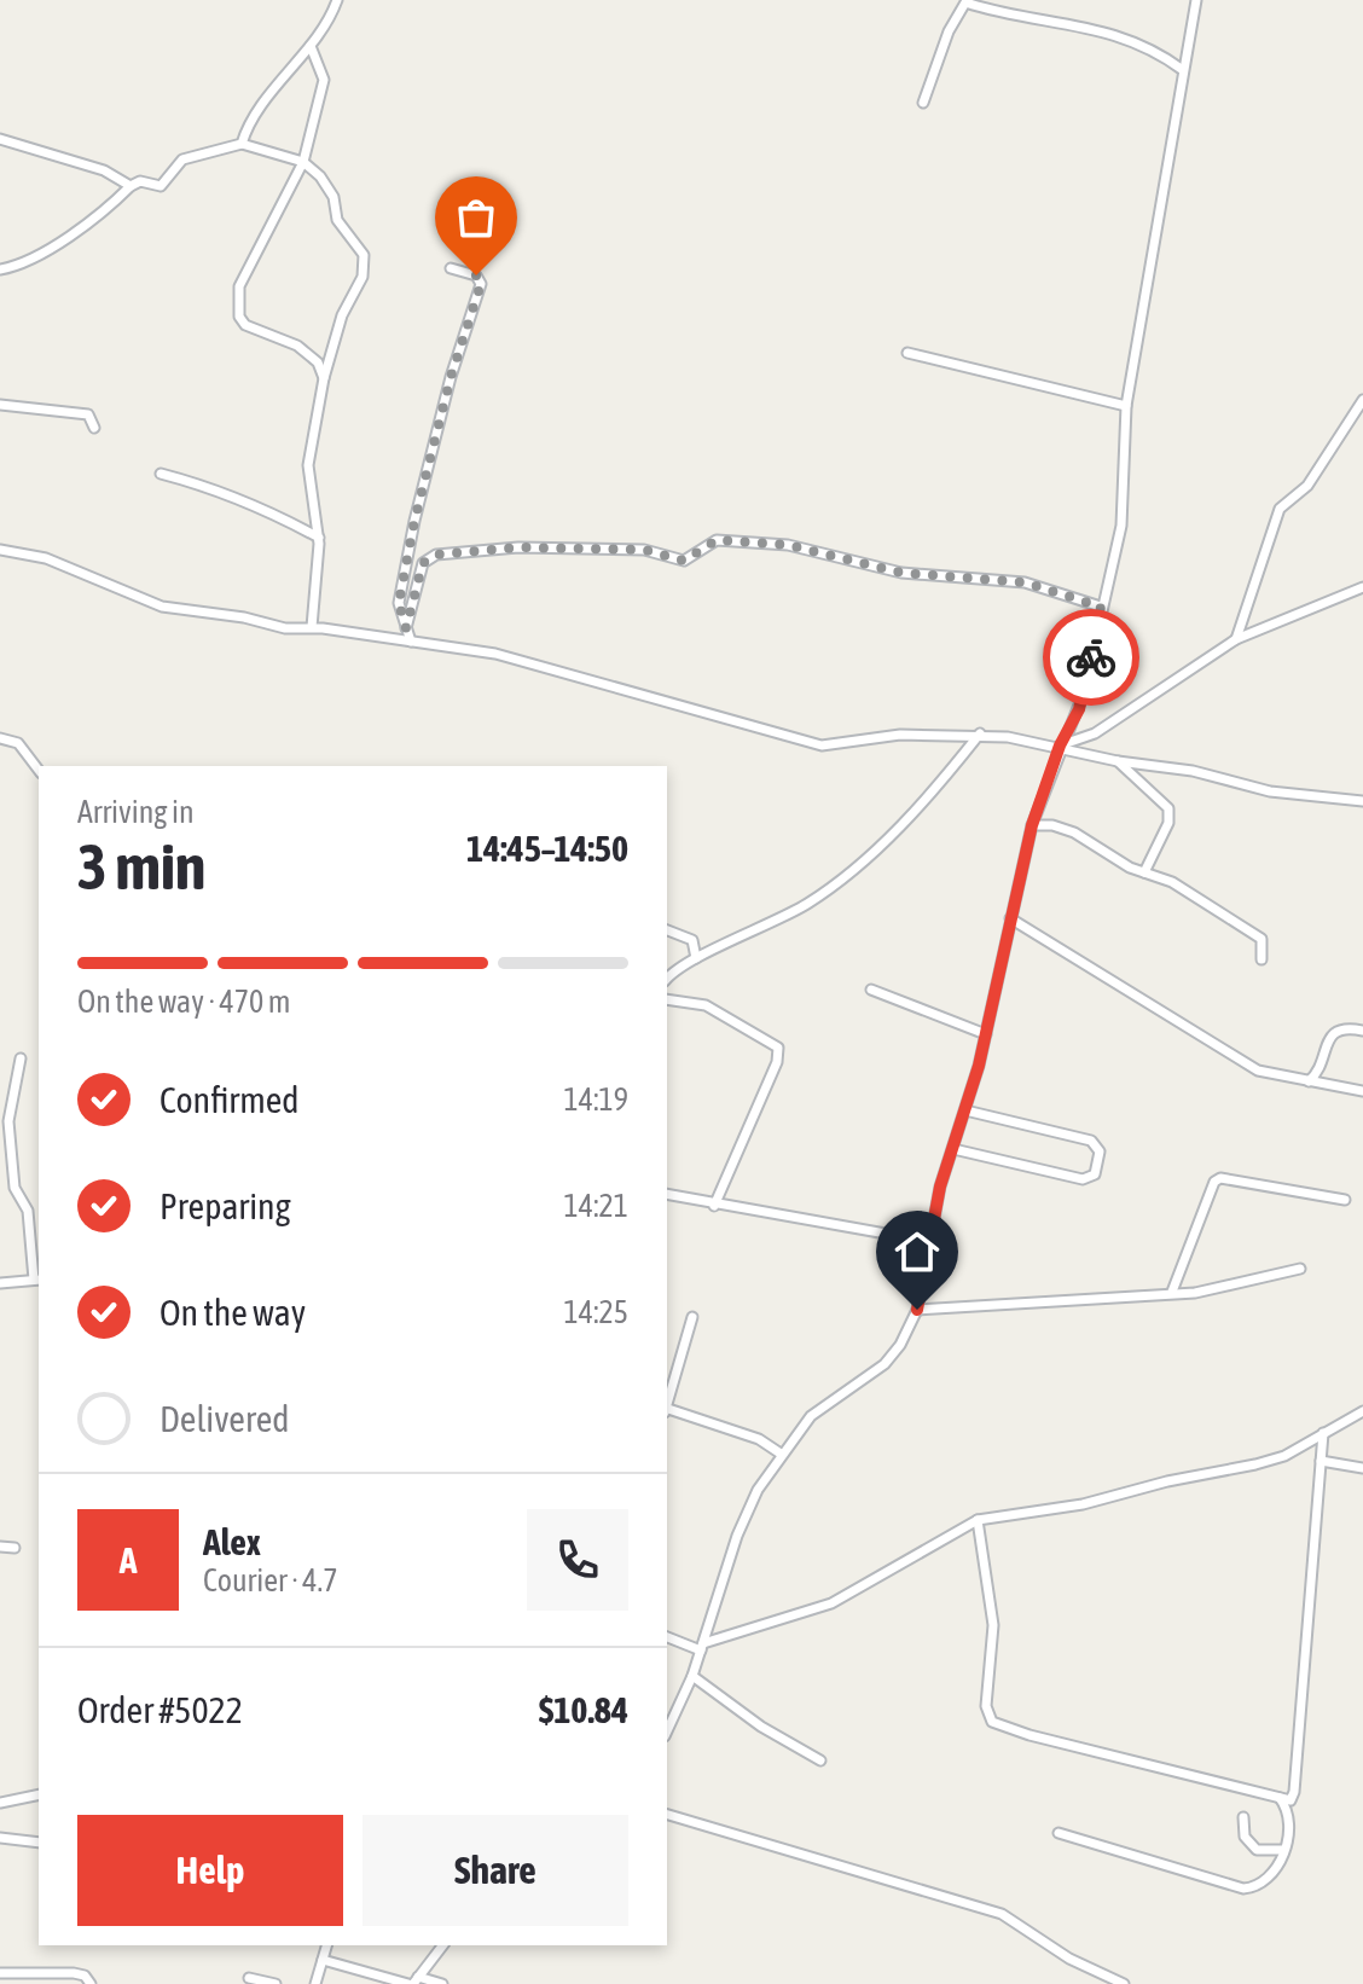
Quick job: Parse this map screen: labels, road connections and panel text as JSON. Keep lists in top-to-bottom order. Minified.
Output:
{"page":{"heading":["3 min","Arriving in","14:45–14:50"],"panel":["Alex","Courier · 4.7","Order #5022","$10.84"],"bar":"On the way · 470 m","list":[["Confirmed","14:19"],["Preparing","14:21"],["On the way","14:25"],"Delivered"],"round":"A","buttons":["Help","Share"]}}
